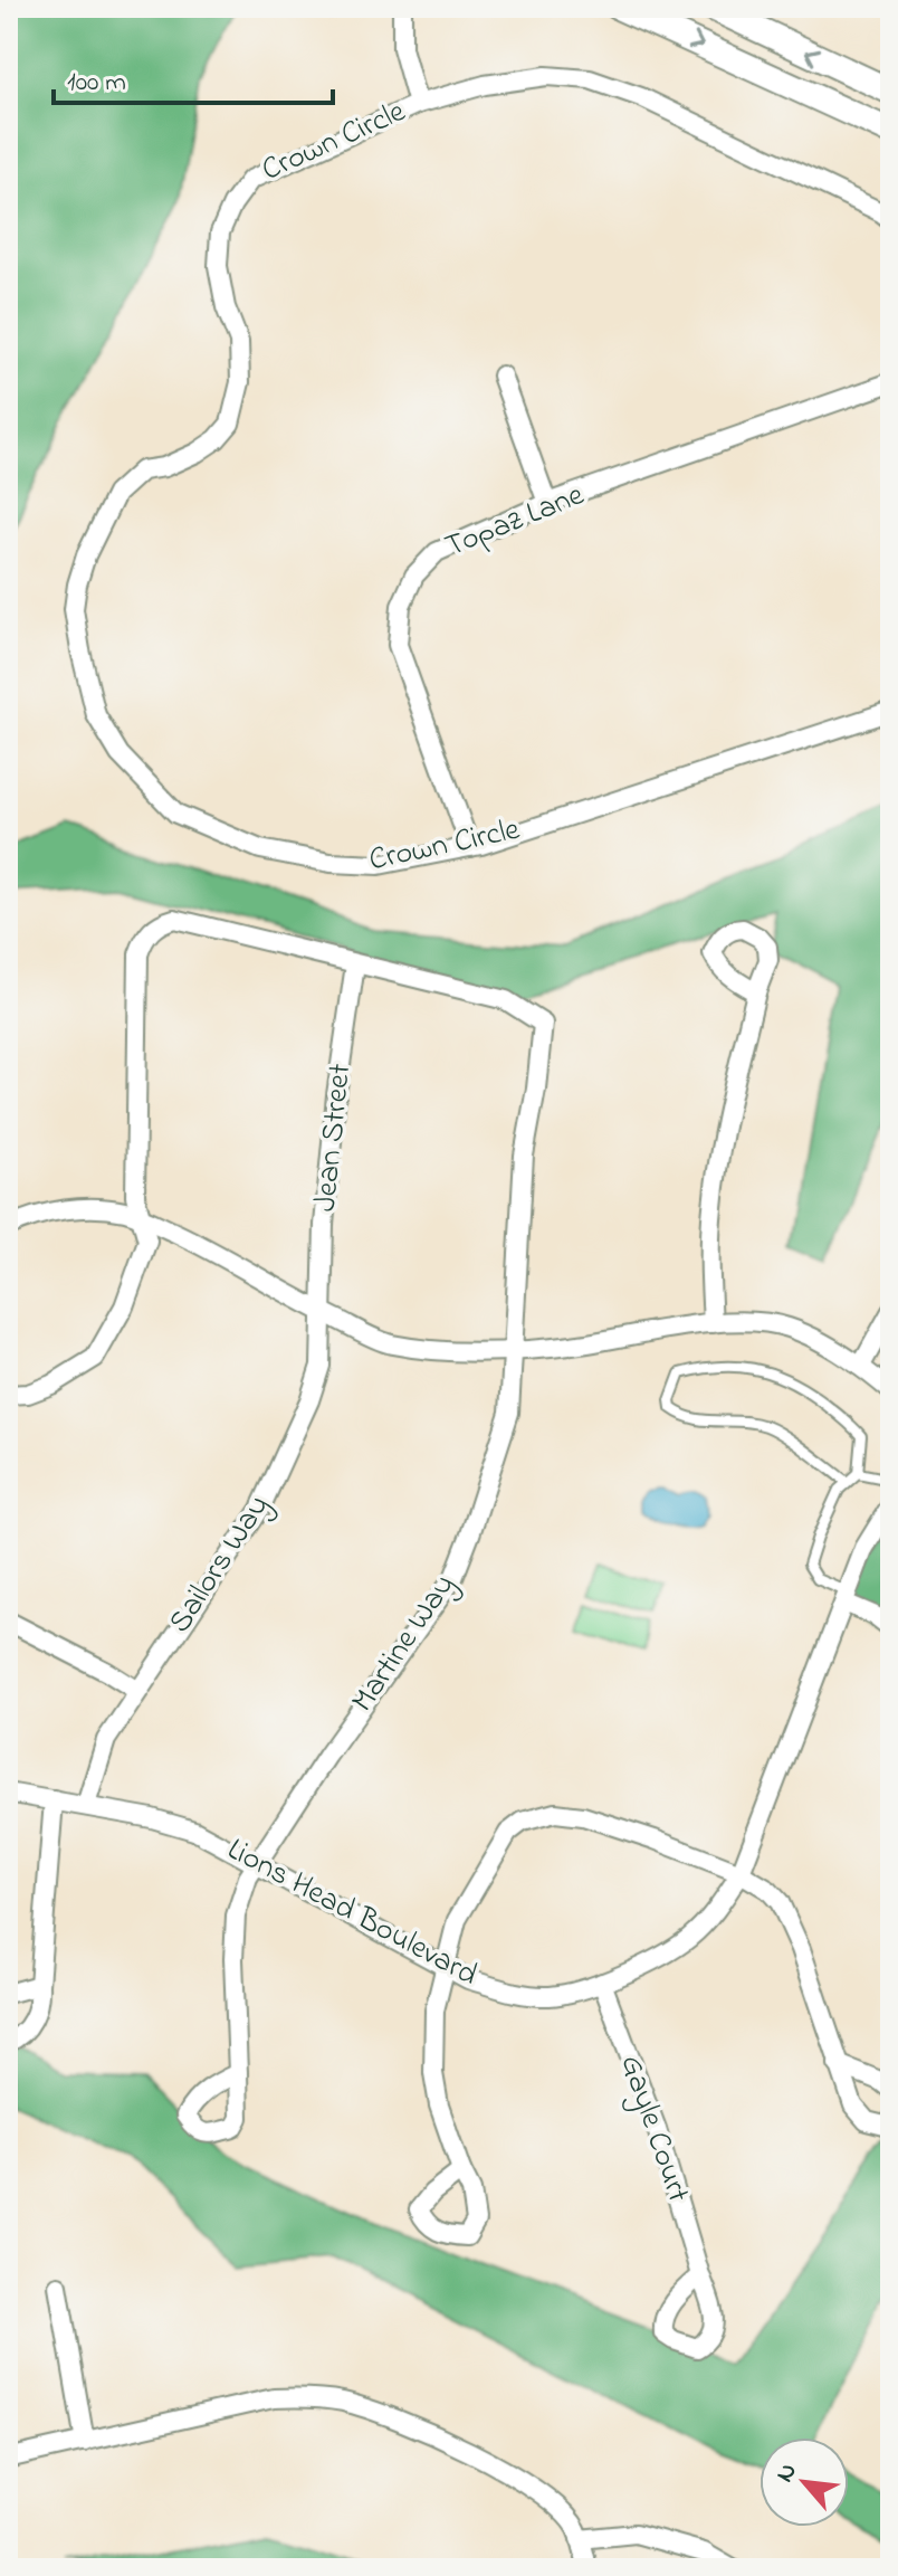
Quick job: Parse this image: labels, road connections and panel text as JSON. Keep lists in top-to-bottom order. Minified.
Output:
{"streets":{"street":["Crown Circle","Topaz Lane","Jean Street","Sailors Way","Martine Way","Lions Head Boulevard","Gayle Court"]},"crossings":[["Crown Circle","Topaz Lane"],["Jean Street","Sailors Way"],["Jean Street","Martine Way"],["Sailors Way","Lions Head Boulevard"],["Martine Way","Lions Head Boulevard"],["Lions Head Boulevard","Gayle Court"]],"scale_bar":"100 m","north":"top left"}
